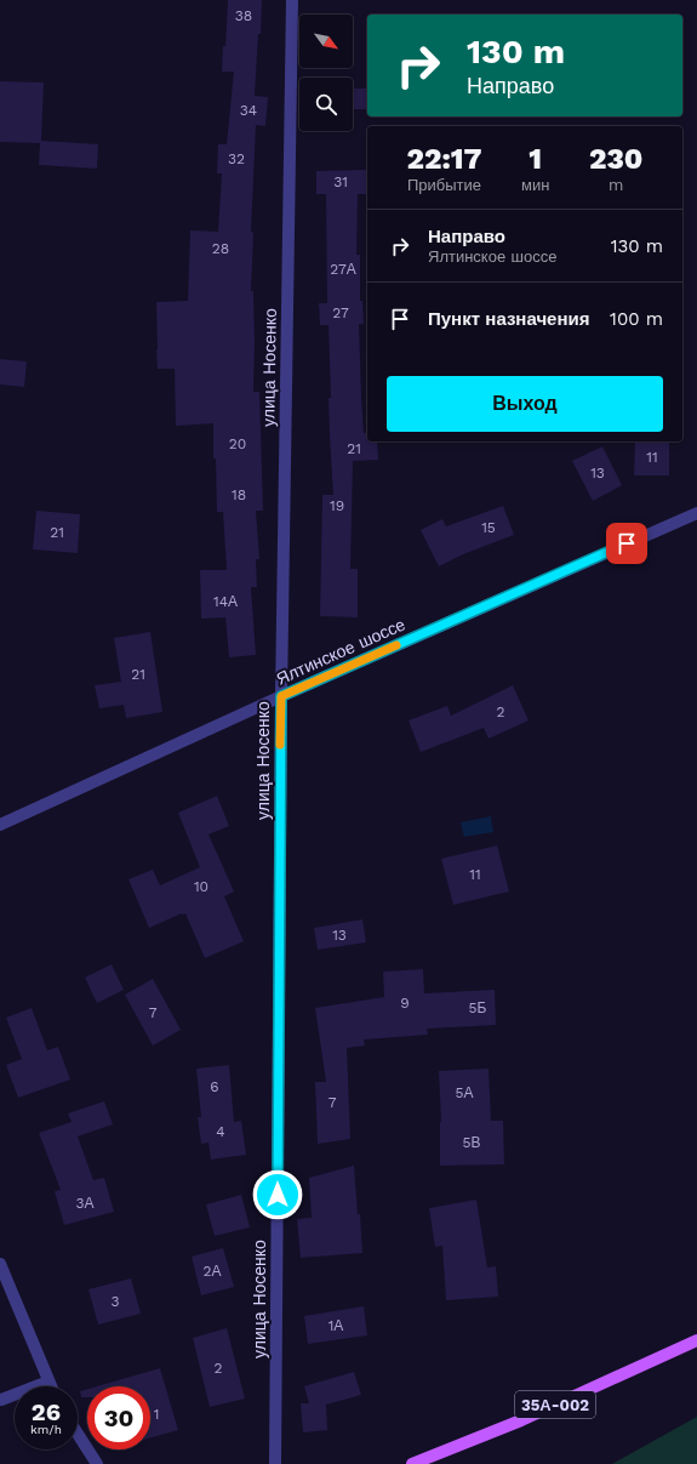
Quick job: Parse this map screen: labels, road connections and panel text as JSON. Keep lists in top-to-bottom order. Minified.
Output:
{"streets":{"main road":["35А-002"],"street":["улица Носенко","Ялтинское шоссе"]},"crossings":[["улица Носенко","Ялтинское шоссе"]],"house_numbers":["38","34","32","31","28","27А","27","20","21","11","13","18","19","15","21","14А","21","2","11","10","13","9","5Б","7","6","5А","7","4","5В","3А","2А","3","1А","2","1"],"north":"bottom right","page":{"turn":["130 m","Направо"],"eta":["22:17","Прибытие","1","мин","230","m"],"list":[{"name":"Направо","note":"Ялтинское шоссе","value":"130 m"},{"name":"Пункт назначения","value":"100 m"}],"buttons":"Выход","speed":"26 km/h","limit":"30"}}
